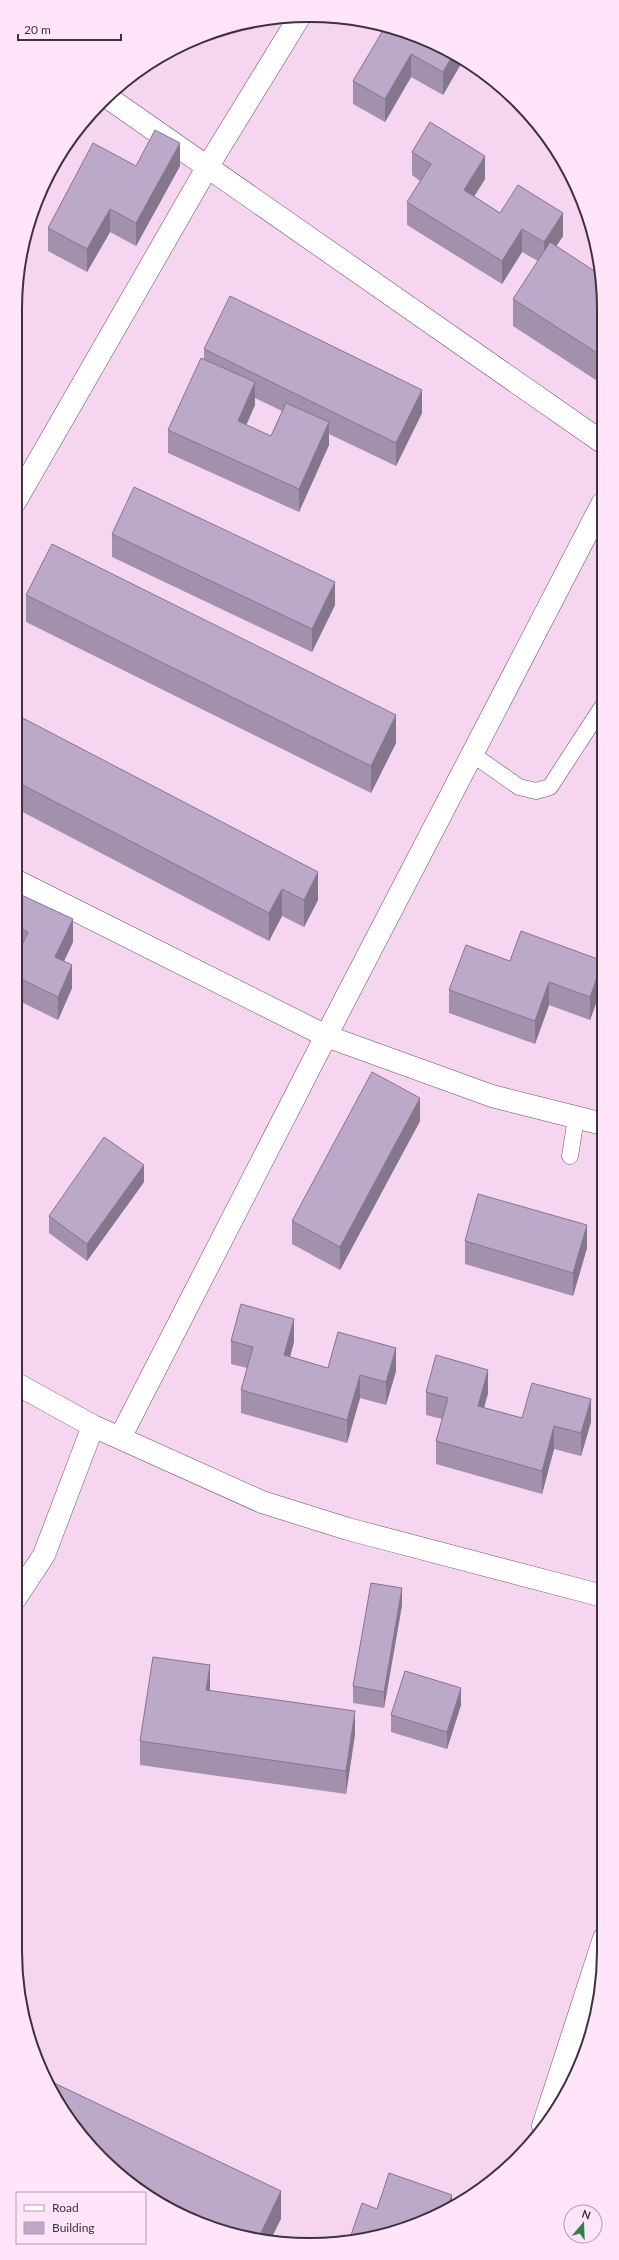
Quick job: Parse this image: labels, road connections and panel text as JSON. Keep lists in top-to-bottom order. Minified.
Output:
{"legend":["Road","Building"],"scale_bar":"20 m","north":"top"}
